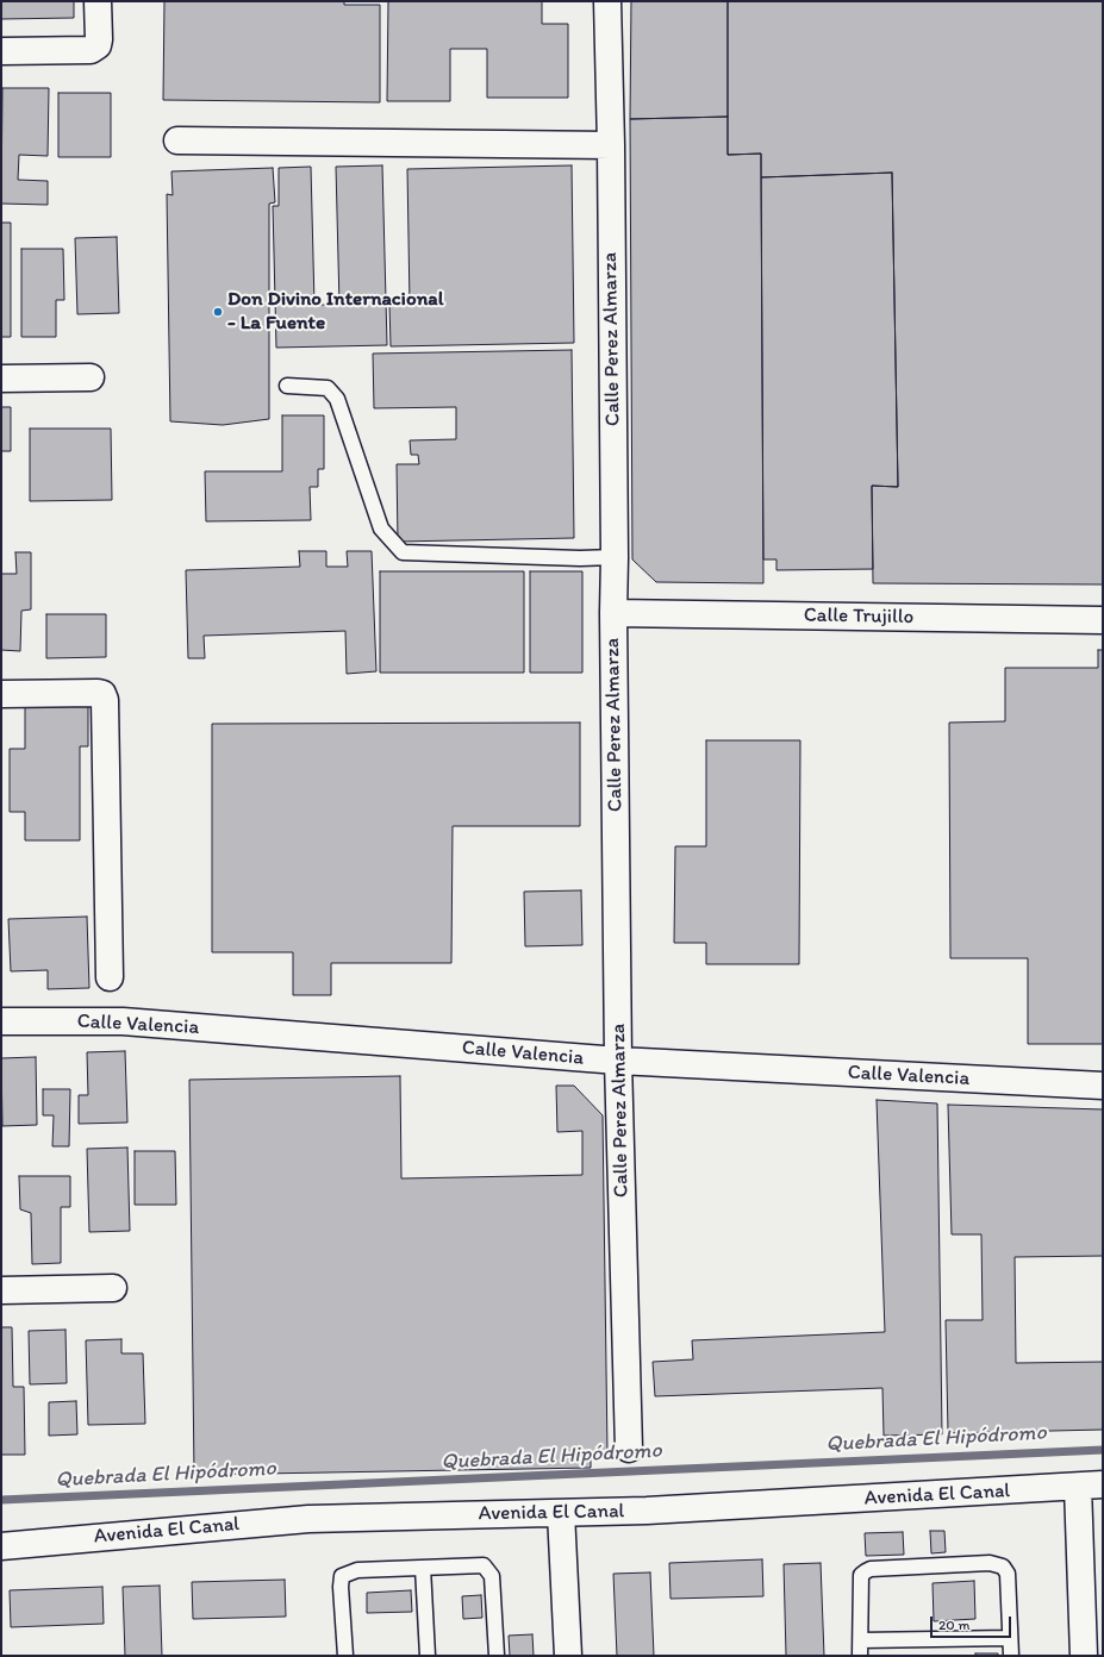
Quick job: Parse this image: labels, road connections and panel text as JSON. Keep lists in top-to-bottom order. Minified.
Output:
{"streets":{"street":["Calle Perez Almarza","Calle Trujillo","Calle Valencia","Avenida El Canal"]},"crossings":[["Calle Perez Almarza","Calle Trujillo"],["Calle Perez Almarza","Calle Valencia"]],"water":["Quebrada El Hipódromo"],"places":["Don Divino Internacional - La Fuente"],"scale_bar":"20 m"}
